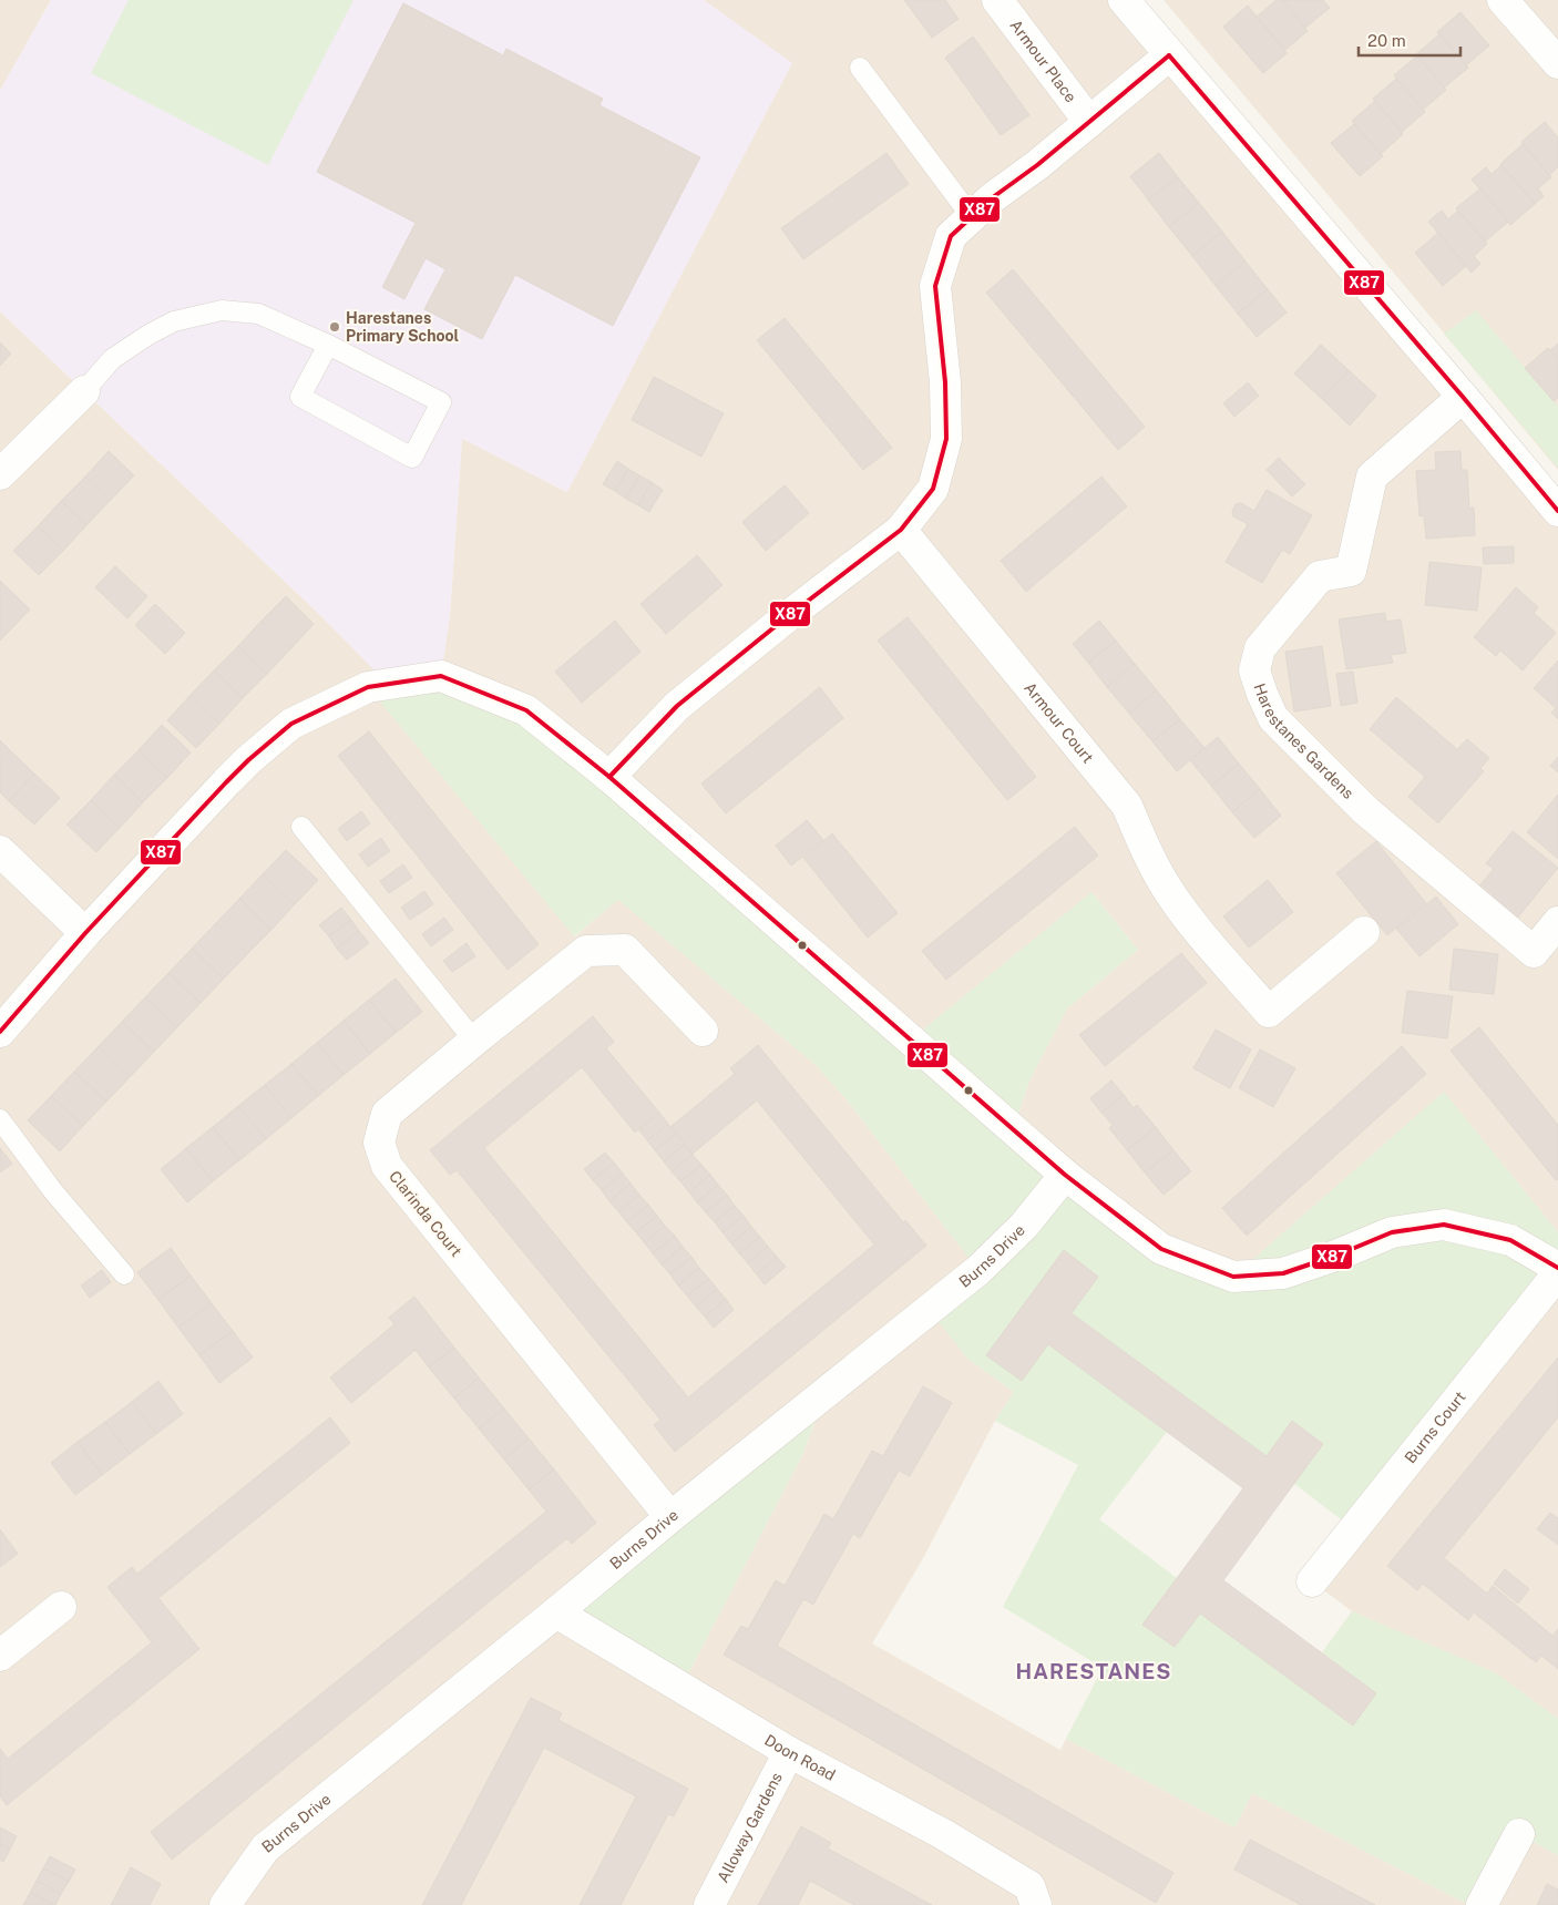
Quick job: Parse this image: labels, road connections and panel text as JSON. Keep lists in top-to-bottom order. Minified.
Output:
{"streets":{"street":["Armour Place","Armour Court","Harestanes Gardens","Clarinda Court","Burns Drive","Burns Court","Doon Road","Alloway Gardens"]},"crossings":[["Clarinda Court","Burns Drive"],["Burns Drive","Doon Road"],["Doon Road","Alloway Gardens"]],"districts":["HARESTANES"],"places":["Harestanes Primary School"],"lines":["transit line X87"],"scale_bar":"20 m"}
